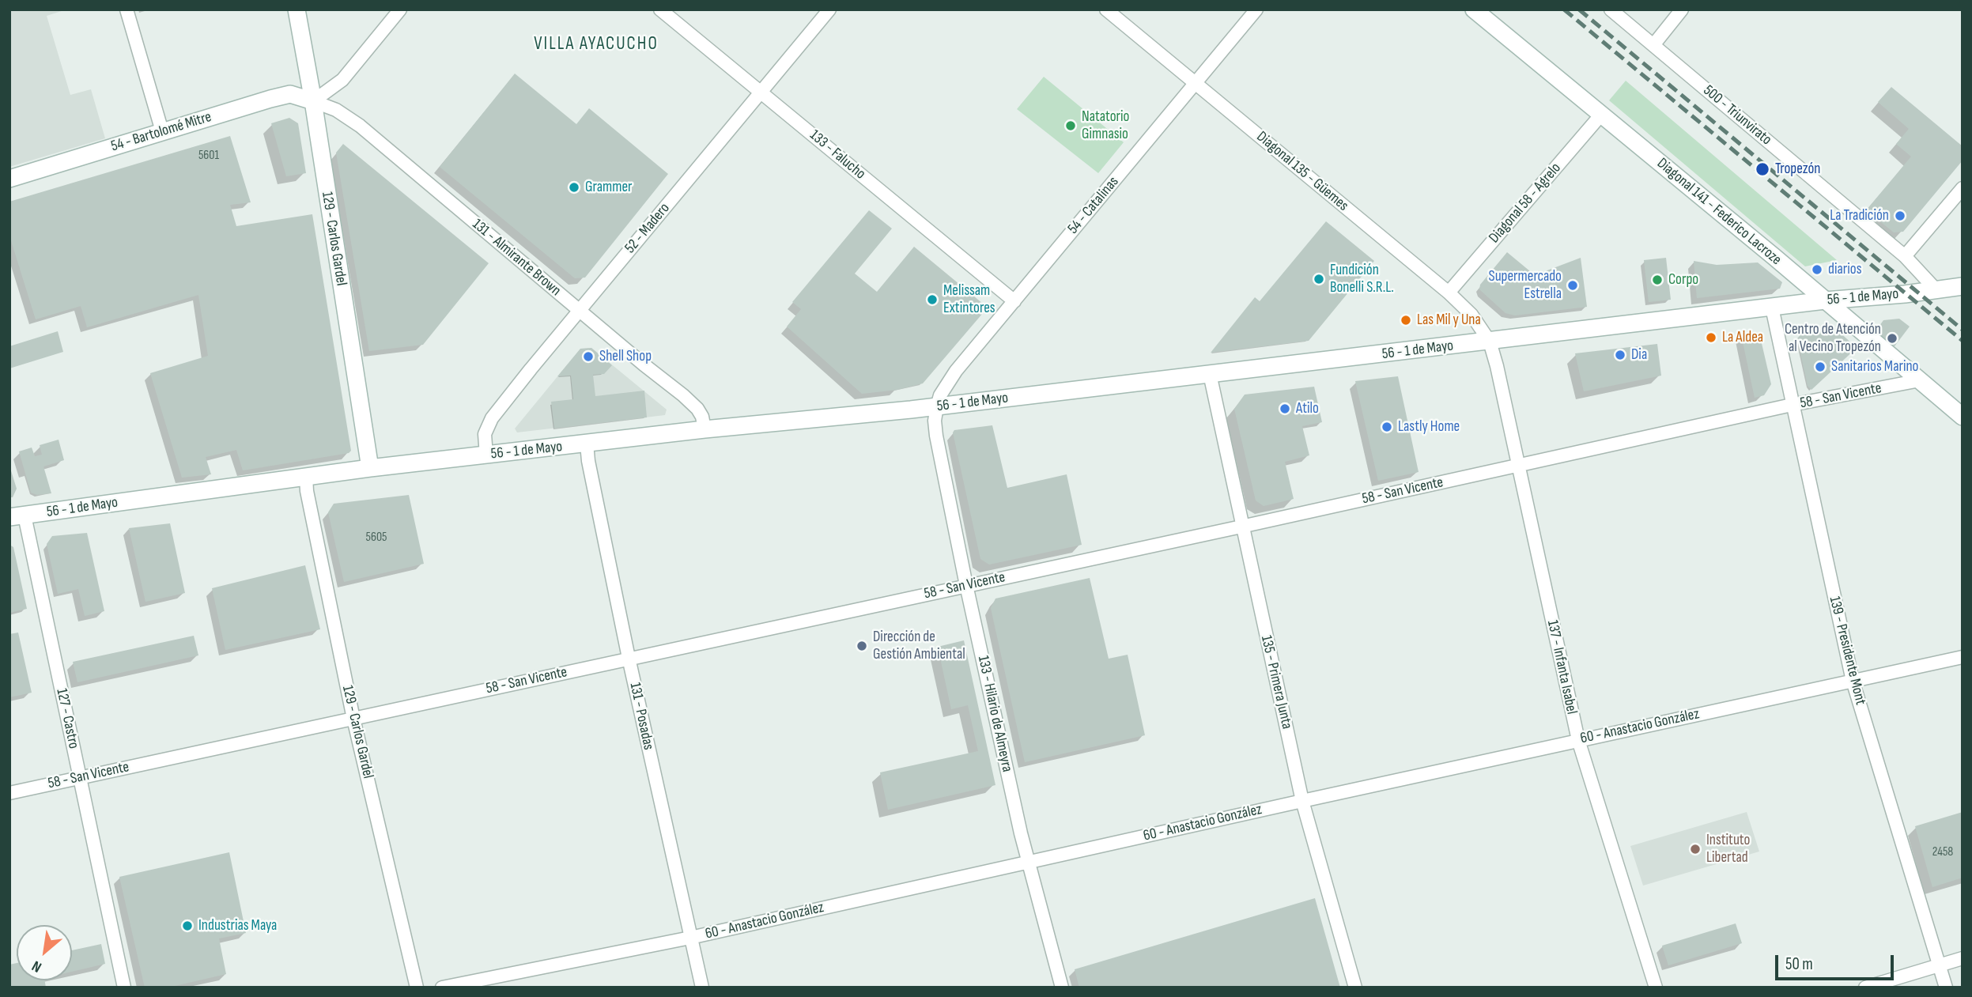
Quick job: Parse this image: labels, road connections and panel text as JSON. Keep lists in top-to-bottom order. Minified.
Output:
{"streets":{"main road":["54 - Bartolomé Mitre","Diagonal 141 - Federico Lacroze","129 - Carlos Gardel","56 - 1 de Mayo"],"street":["500 - Triunvirato","133 - Falucho","Diagonal 135 - Güemes","Diagonal 58 - Agrelo","54 - Catalinas","52 - Madero","131 - Almirante Brown","58 - San Vicente","139 - Presidente Mont","137 - Infanta Isabel","135 - Primera Junta","133 - Hilario de Almeyra","131 - Posadas","127 - Castro","60 - Anastacio González"]},"crossings":[["500 - Triunvirato","56 - 1 de Mayo"],["54 - Bartolomé Mitre","129 - Carlos Gardel"],["54 - Bartolomé Mitre","131 - Almirante Brown"],["133 - Falucho","54 - Catalinas"],["133 - Falucho","52 - Madero"],["Diagonal 135 - Güemes","Diagonal 58 - Agrelo"],["Diagonal 135 - Güemes","54 - Catalinas"],["Diagonal 135 - Güemes","56 - 1 de Mayo"],["Diagonal 135 - Güemes","137 - Infanta Isabel"],["Diagonal 58 - Agrelo","Diagonal 141 - Federico Lacroze"],["54 - Catalinas","56 - 1 de Mayo"],["54 - Catalinas","133 - Hilario de Almeyra"],["Diagonal 141 - Federico Lacroze","56 - 1 de Mayo"],["Diagonal 141 - Federico Lacroze","58 - San Vicente"],["52 - Madero","131 - Almirante Brown"],["52 - Madero","56 - 1 de Mayo"],["129 - Carlos Gardel","131 - Almirante Brown"],["129 - Carlos Gardel","56 - 1 de Mayo"],["129 - Carlos Gardel","58 - San Vicente"],["131 - Almirante Brown","56 - 1 de Mayo"],["56 - 1 de Mayo","139 - Presidente Mont"],["56 - 1 de Mayo","137 - Infanta Isabel"],["56 - 1 de Mayo","135 - Primera Junta"],["56 - 1 de Mayo","133 - Hilario de Almeyra"],["56 - 1 de Mayo","131 - Posadas"],["56 - 1 de Mayo","127 - Castro"],["58 - San Vicente","139 - Presidente Mont"],["58 - San Vicente","137 - Infanta Isabel"],["58 - San Vicente","135 - Primera Junta"],["58 - San Vicente","133 - Hilario de Almeyra"],["58 - San Vicente","131 - Posadas"],["58 - San Vicente","127 - Castro"],["139 - Presidente Mont","60 - Anastacio González"],["137 - Infanta Isabel","60 - Anastacio González"],["135 - Primera Junta","60 - Anastacio González"],["133 - Hilario de Almeyra","60 - Anastacio González"],["131 - Posadas","60 - Anastacio González"]],"districts":["VILLA AYACUCHO"],"places":["Natatorio Gimnasio","Tropezón","Grammer","La Tradición","diarios","Fundición Bonelli S.R.L.","Corpo","Supermercado Estrella","Melissam Extintores","Las Mil y Una","La Aldea","Centro de Atención al Vecino Tropezón","Dia","Shell Shop","Sanitarios Marino","Atilo","Lastly Home","Dirección de Gestión Ambiental","Instituto Libertad","Industrias Maya"],"house_numbers":["5601","5605","2458"],"scale_bar":"50 m","north":"bottom left"}
